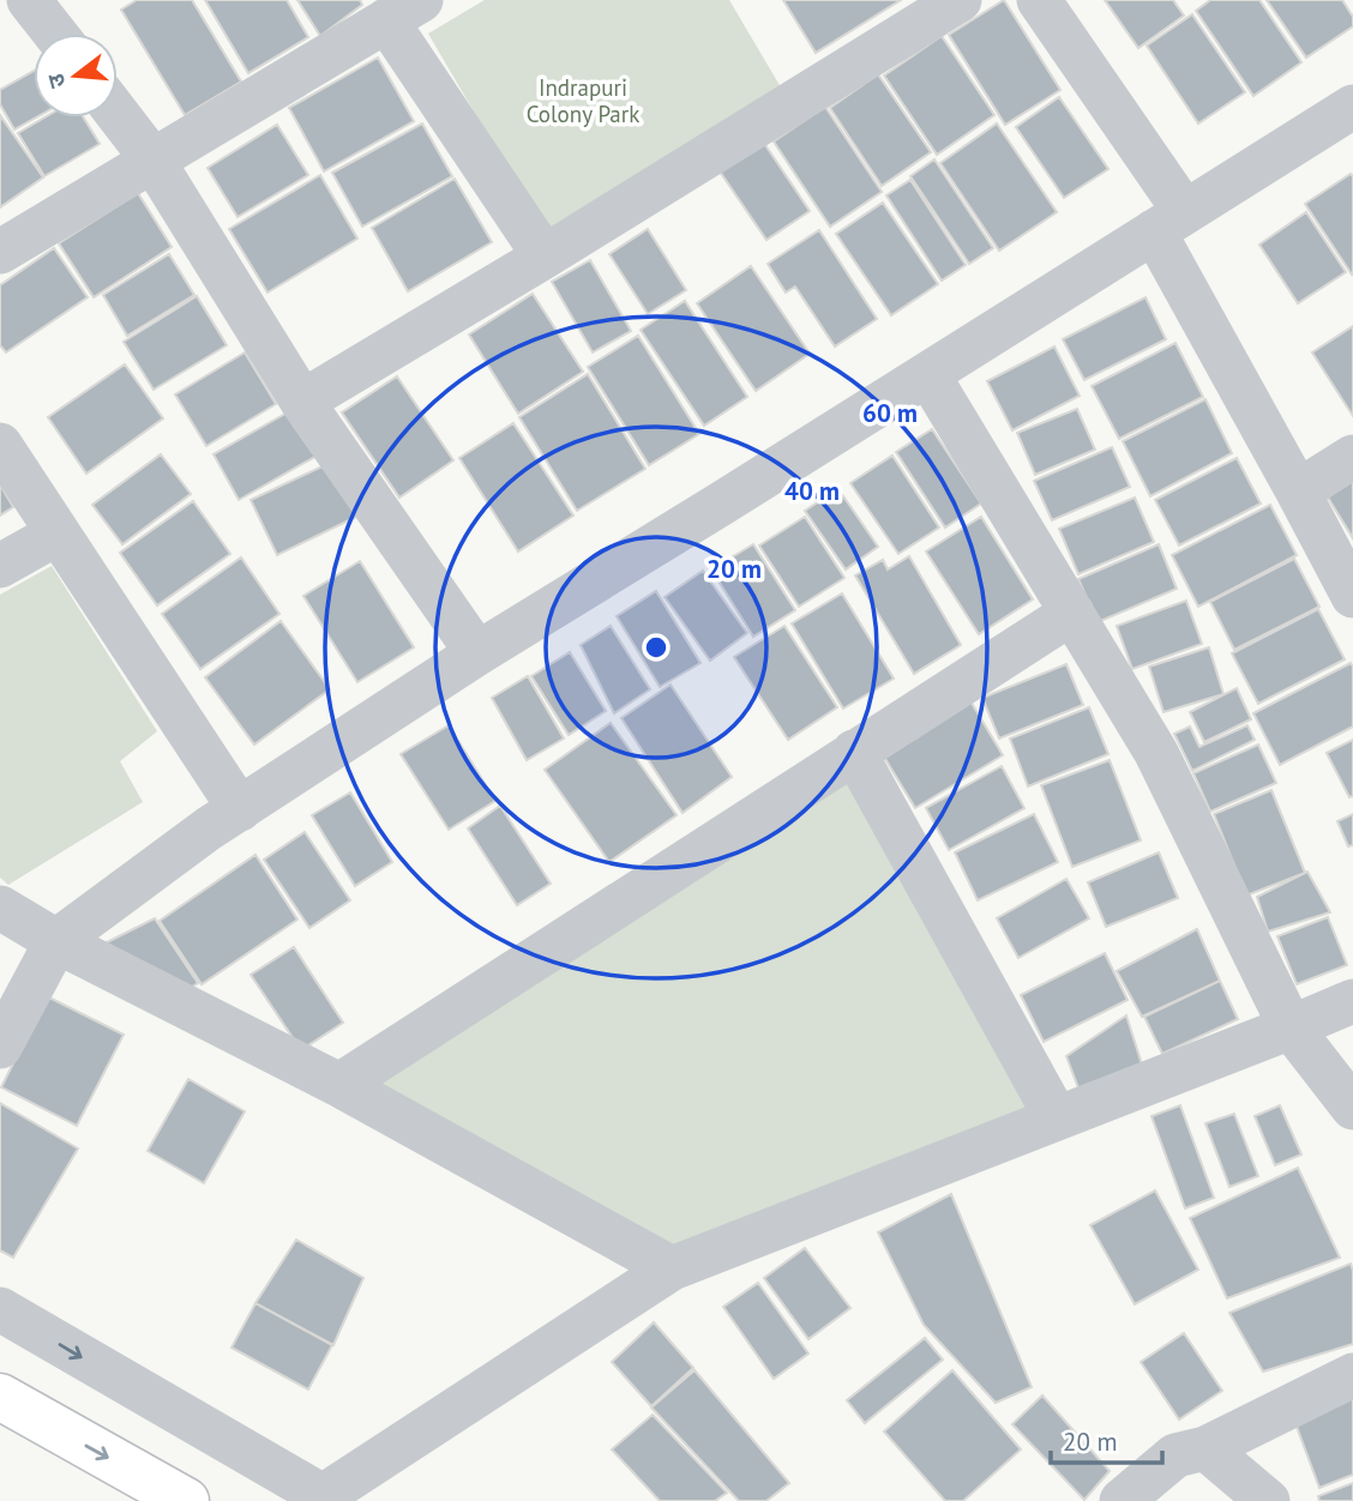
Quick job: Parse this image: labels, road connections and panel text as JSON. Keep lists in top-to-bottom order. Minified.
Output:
{"parks":["Indrapuri Colony Park"],"scale_bar":"20 m","north":"left","rings":["60 m","40 m","20 m"]}
